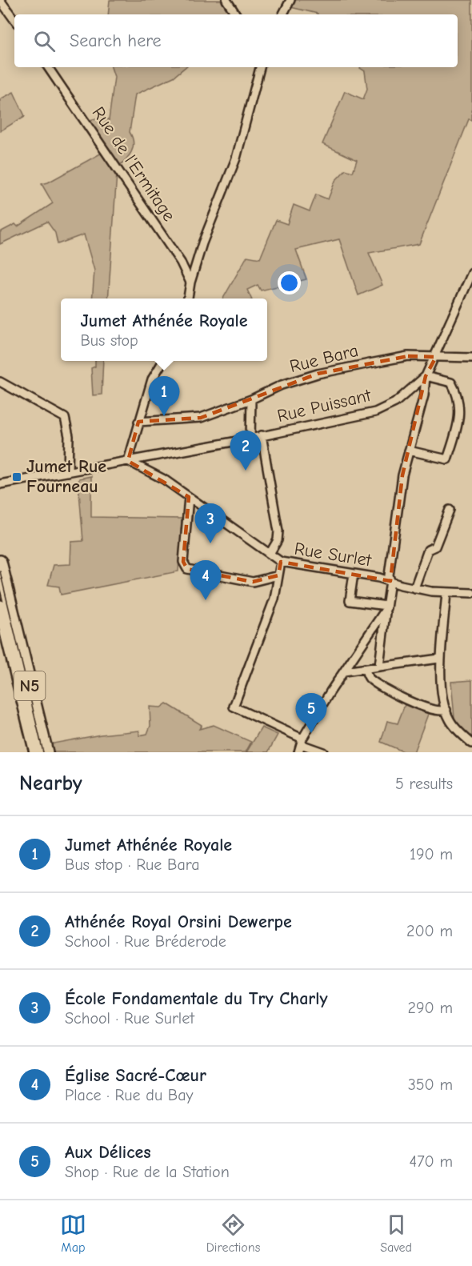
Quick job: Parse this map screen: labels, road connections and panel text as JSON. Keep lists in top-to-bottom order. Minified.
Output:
{"streets":{"main road":["N5"],"street":["Rue de l'Ermitage","Rue Bara","Rue Puissant","Rue Surlet"]},"crossings":[["Rue Bara","Rue Puissant"],["Rue Puissant","Rue Surlet"]],"places":{"transit":["Jumet Rue Fourneau"]},"page":{"search":"Search here","popup":["Jumet Athénée Royale","Bus stop"],"pins":["1","2","3","4","5"],"heading":["Nearby","5 results"],"list":[{"mark":"1","name":"Jumet Athénée Royale","note":"Bus stop · Rue Bara","value":"190 m"},{"mark":"2","name":"Athénée Royal Orsini Dewerpe","note":"School · Rue Bréderode","value":"200 m"},{"mark":"3","name":"École Fondamentale du Try Charly","note":"School · Rue Surlet","value":"290 m"},{"mark":"4","name":"Église Sacré-Cœur","note":"Place · Rue du Bay","value":"350 m"},{"mark":"5","name":"Aux Délices","note":"Shop · Rue de la Station","value":"470 m"}],"nav":["Map","Directions","Saved"]}}
